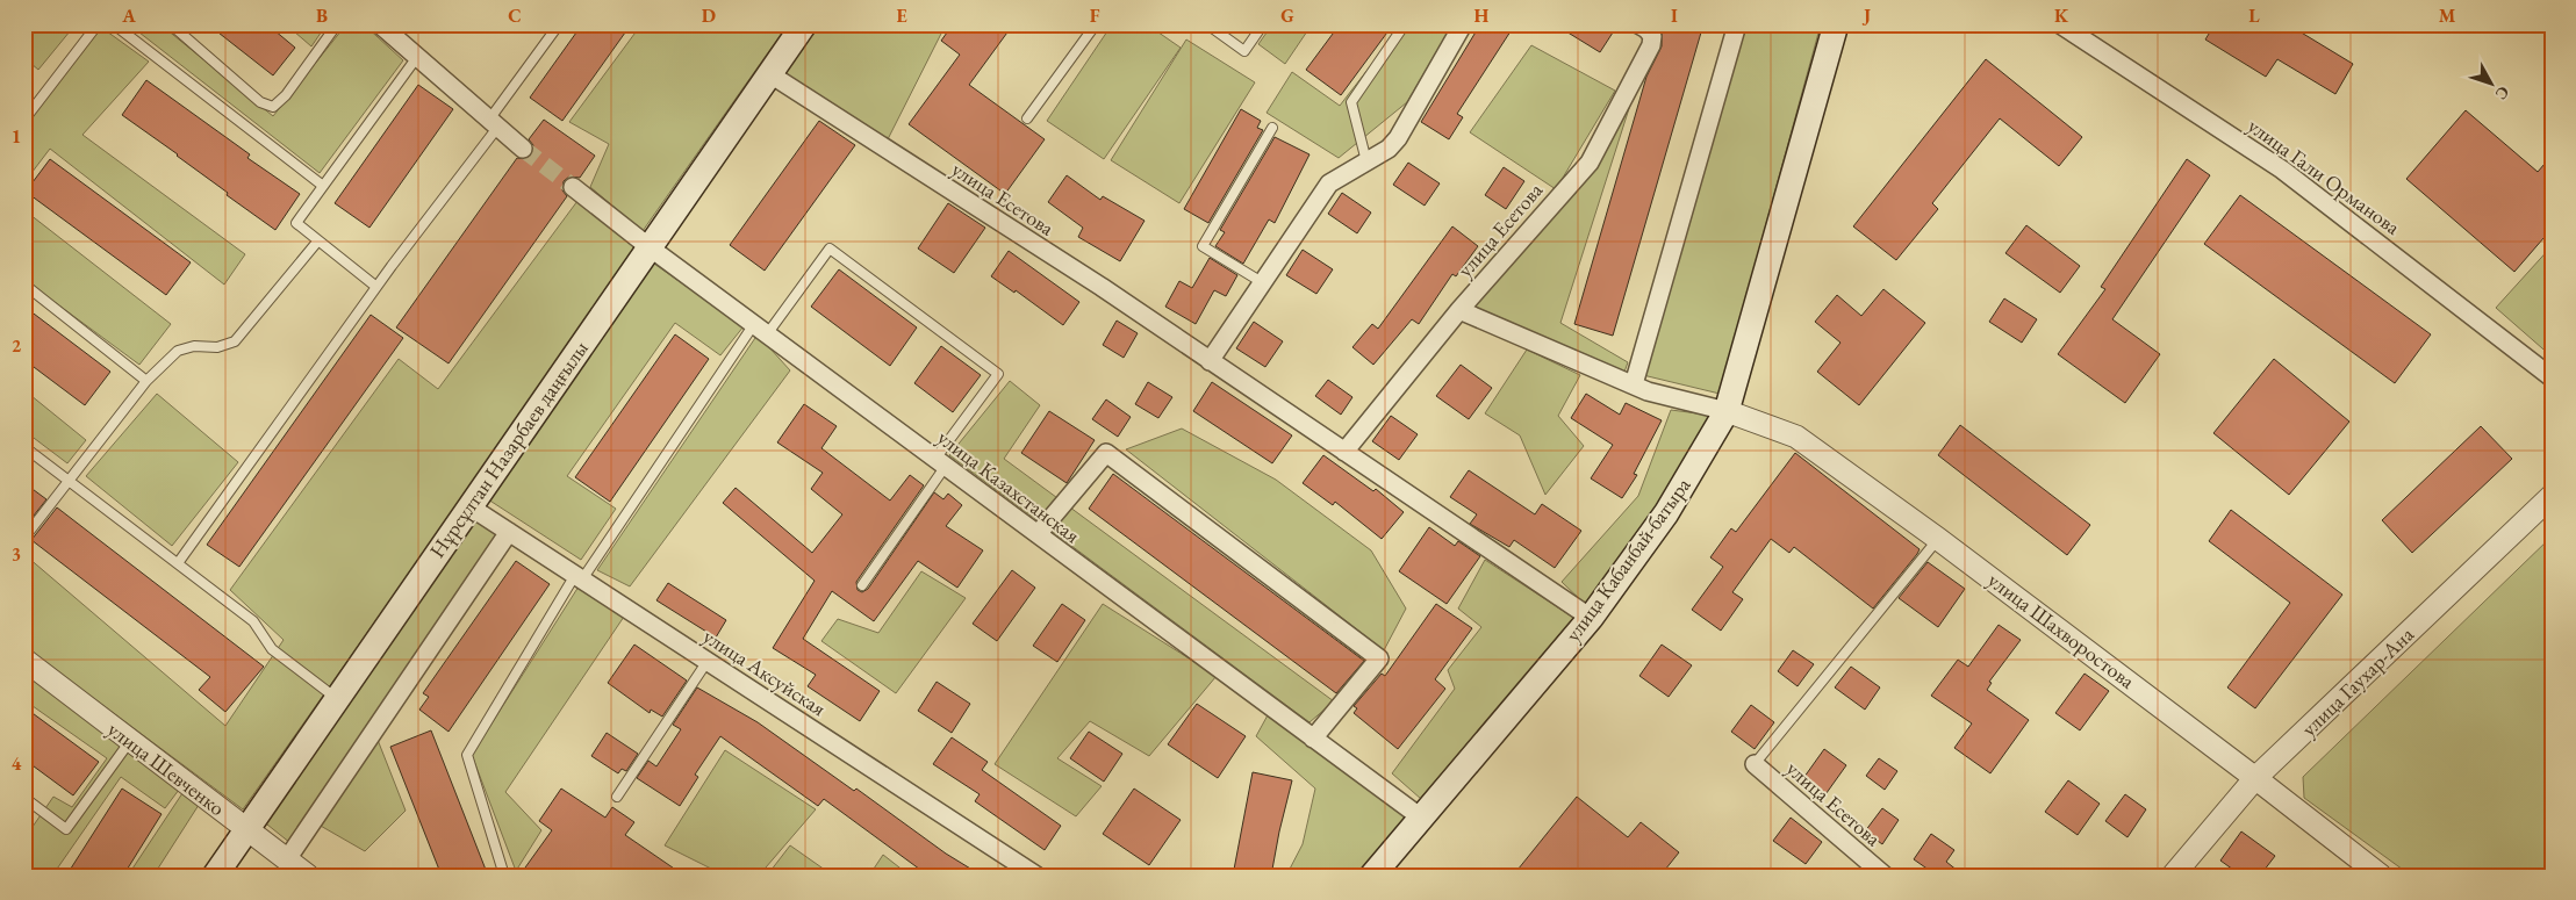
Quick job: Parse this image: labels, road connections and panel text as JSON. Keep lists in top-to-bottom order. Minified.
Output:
{"streets":{"main road":["Нұрсұлтан Назарбаев даңғылы","улица Кабанбай-батыра"],"street":["улица Гали Орманова","улица Есетова","улица Казахстанская","улица Шахворостова","улица Аксуйская","улица Гаухар-Ана","улица Шевченко"]},"crossings":[["улица Есетова","Нұрсұлтан Назарбаев даңғылы"],["улица Есетова","улица Кабанбай-батыра"],["Нұрсұлтан Назарбаев даңғылы","улица Казахстанская"],["Нұрсұлтан Назарбаев даңғылы","улица Аксуйская"],["Нұрсұлтан Назарбаев даңғылы","улица Шевченко"],["улица Казахстанская","улица Кабанбай-батыра"],["улица Кабанбай-батыра","улица Шахворостова"],["улица Шахворостова","улица Гаухар-Ана"]],"north":"bottom right","grid":{"columns":["A","B","C","D","E","F","G","H","I","J","K","L","M"],"rows":["1","2","3","4"]}}
